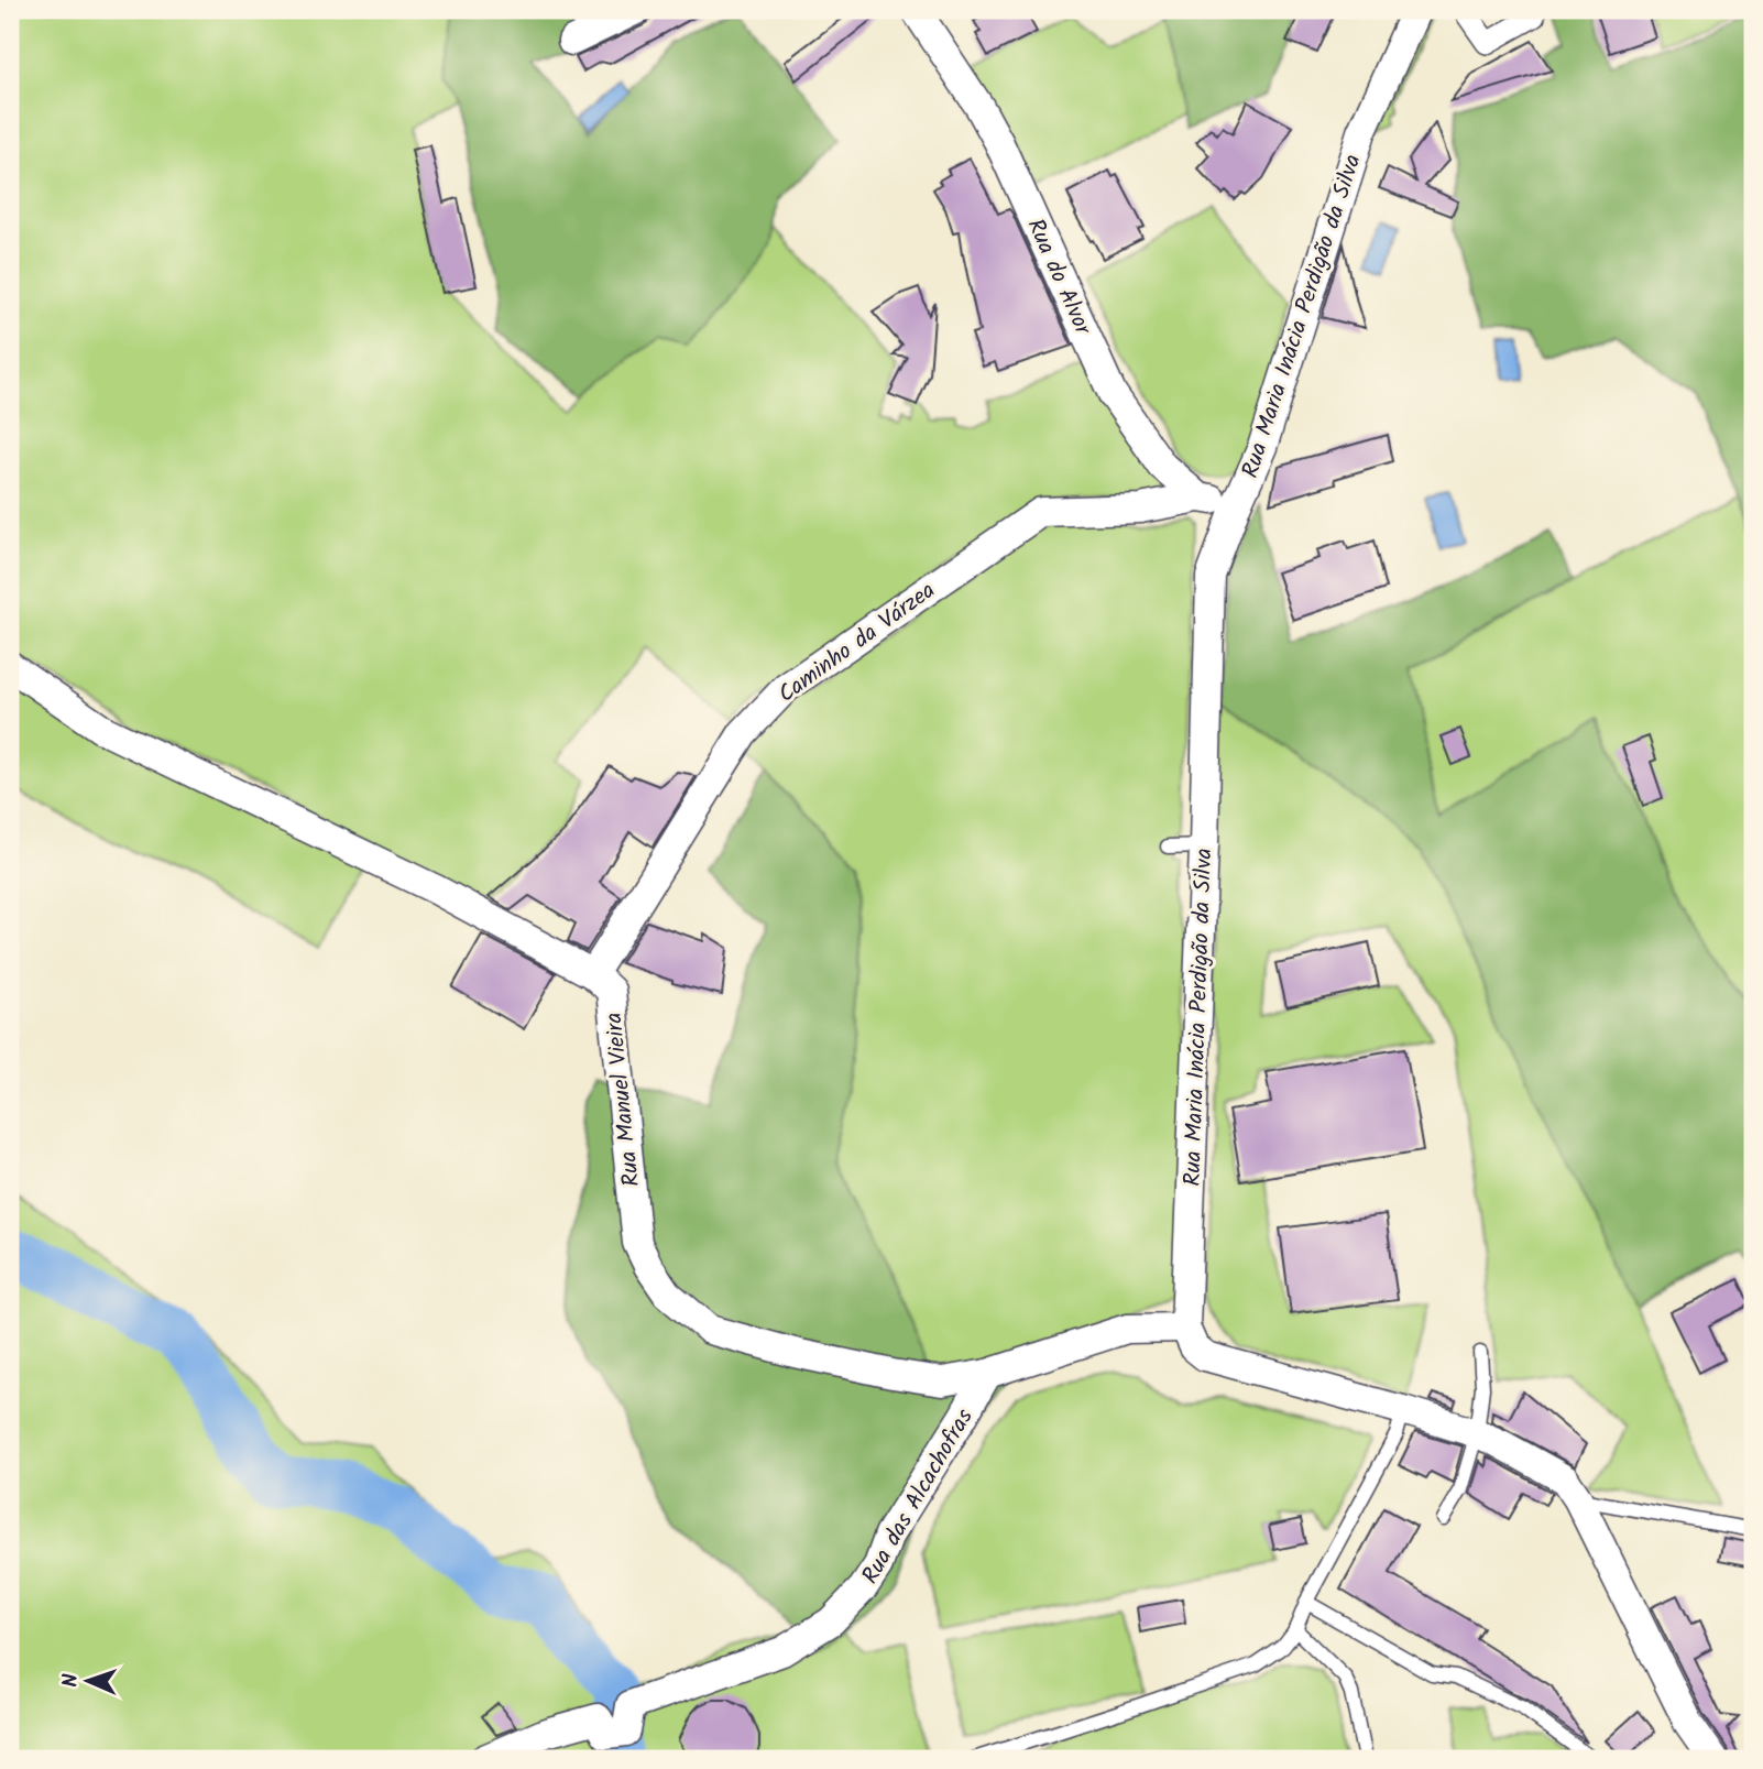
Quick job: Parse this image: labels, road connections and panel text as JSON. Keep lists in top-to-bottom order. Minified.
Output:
{"streets":{"street":["Rua do Alvor","Rua Maria Inácia Perdigão da Silva","Caminho da Várzea","Rua Manuel Vieira","Rua das Alcachofras"]},"crossings":[["Rua do Alvor","Caminho da Várzea"],["Rua Maria Inácia Perdigão da Silva","Rua Manuel Vieira"],["Caminho da Várzea","Rua Manuel Vieira"],["Rua Manuel Vieira","Rua das Alcachofras"]],"north":"left"}
